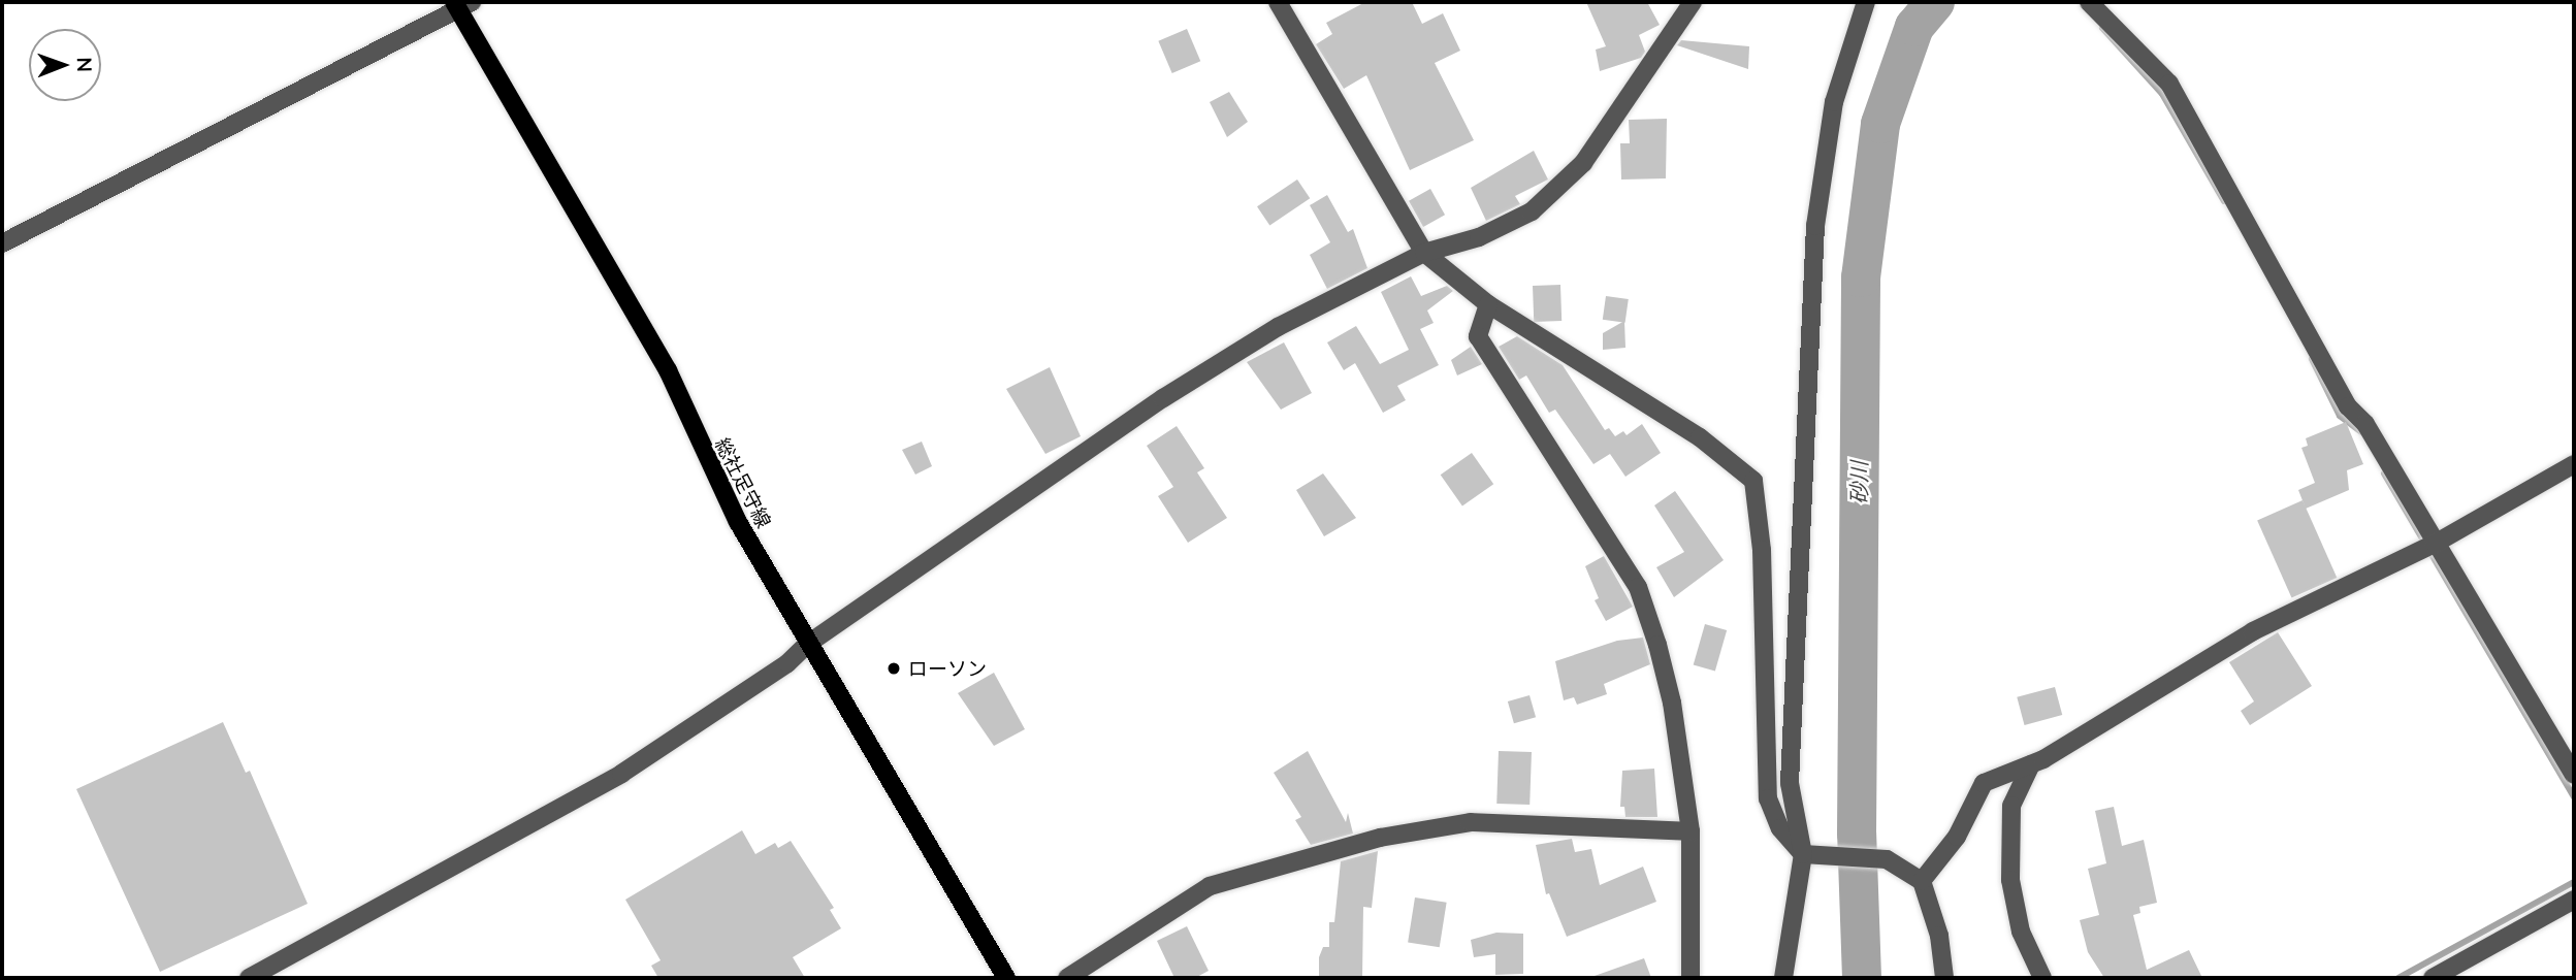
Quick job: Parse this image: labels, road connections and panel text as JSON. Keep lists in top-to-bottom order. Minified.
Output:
{"streets":{"main road":["総社足守線"]},"water":["砂川"],"places":["ローソン"],"north":"right"}
